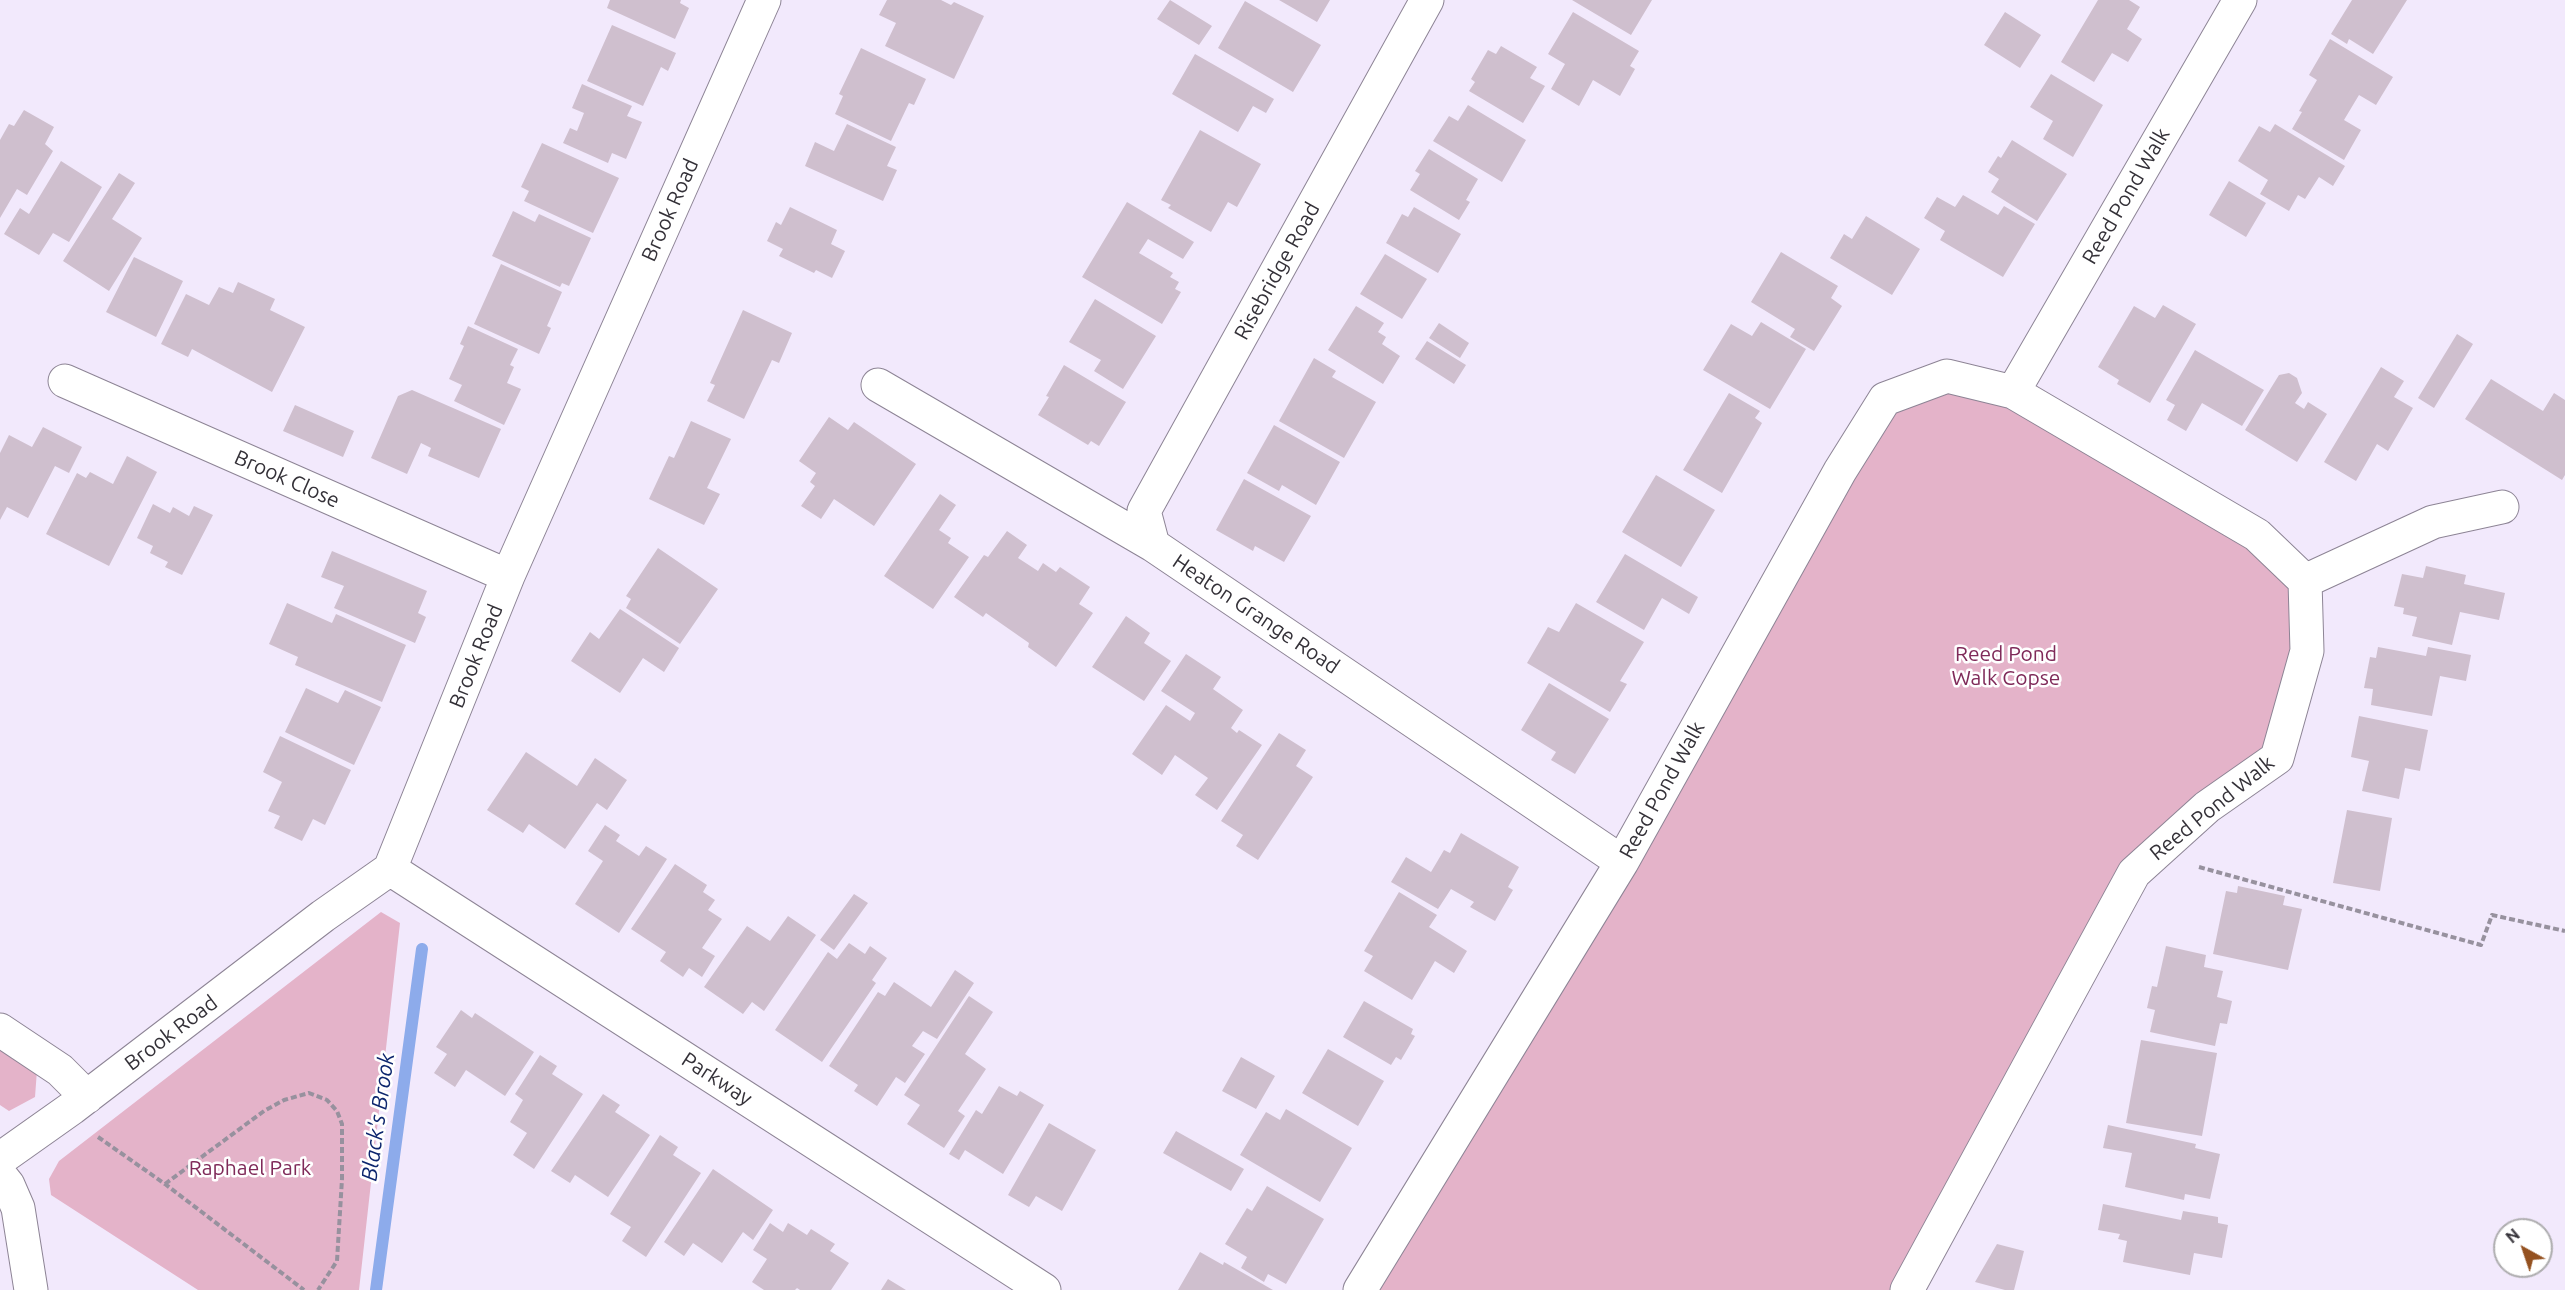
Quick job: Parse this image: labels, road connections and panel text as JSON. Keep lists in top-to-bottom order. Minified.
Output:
{"streets":{"street":["Reed Pond Walk","Brook Road","Risebridge Road","Brook Close","Heaton Grange Road","Parkway"]},"crossings":[["Reed Pond Walk","Heaton Grange Road"],["Brook Road","Brook Close"],["Brook Road","Parkway"],["Risebridge Road","Heaton Grange Road"]],"water":["Black's Brook"],"parks":["Reed Pond Walk Copse","Raphael Park"],"north":"top left"}
